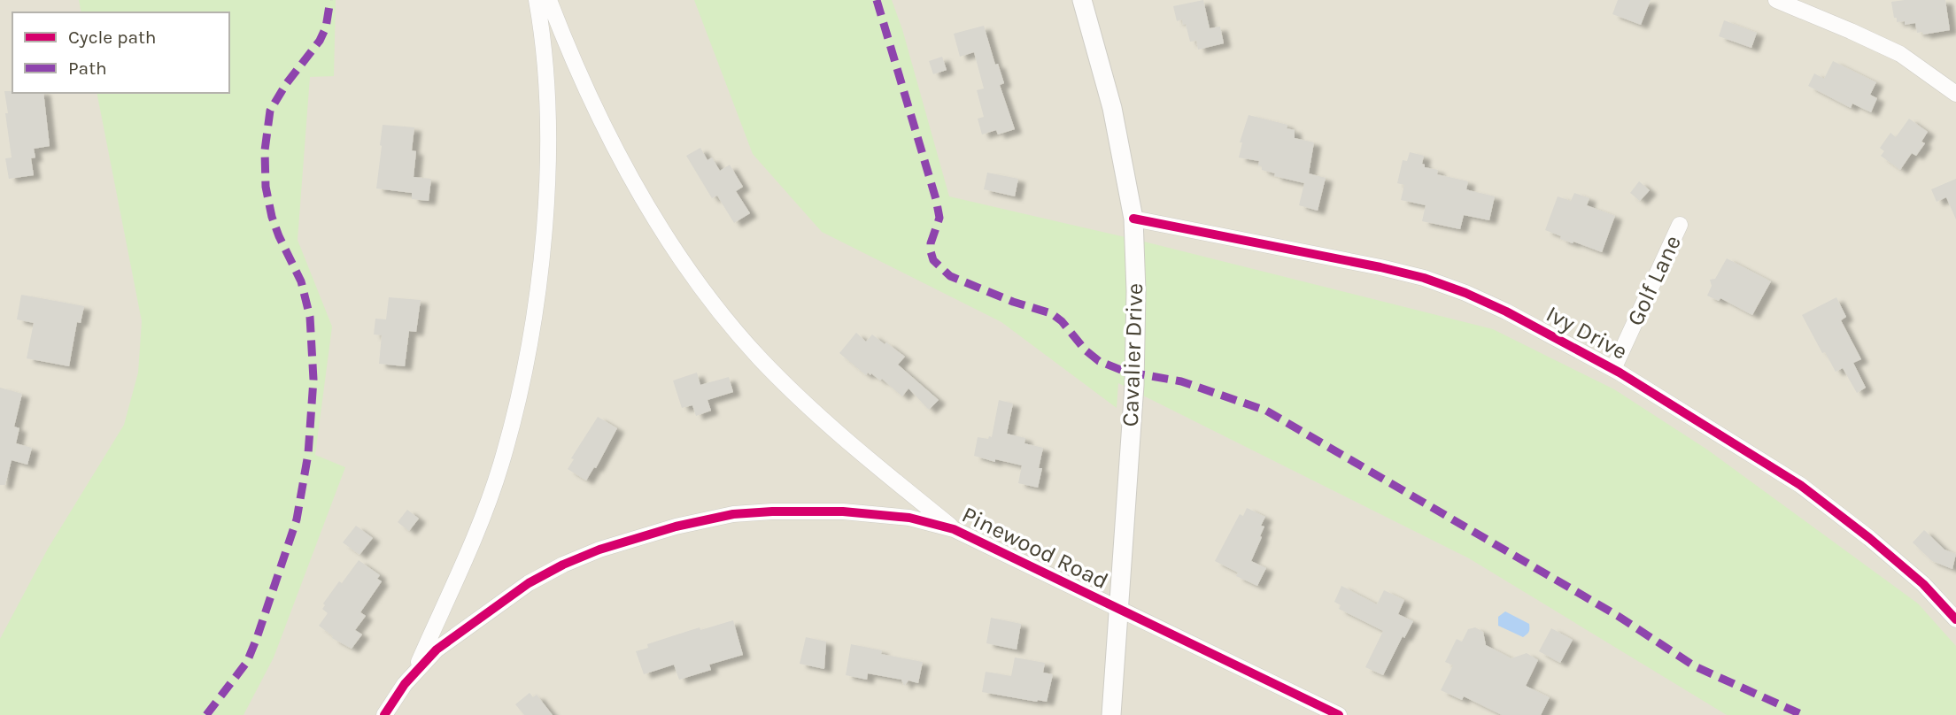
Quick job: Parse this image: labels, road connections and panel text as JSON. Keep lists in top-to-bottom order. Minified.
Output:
{"streets":{"street":["Golf Lane","Ivy Drive","Cavalier Drive","Pinewood Road"]},"crossings":[["Golf Lane","Ivy Drive"],["Ivy Drive","Cavalier Drive"],["Cavalier Drive","Pinewood Road"]],"legend":["Cycle path","Path"]}
